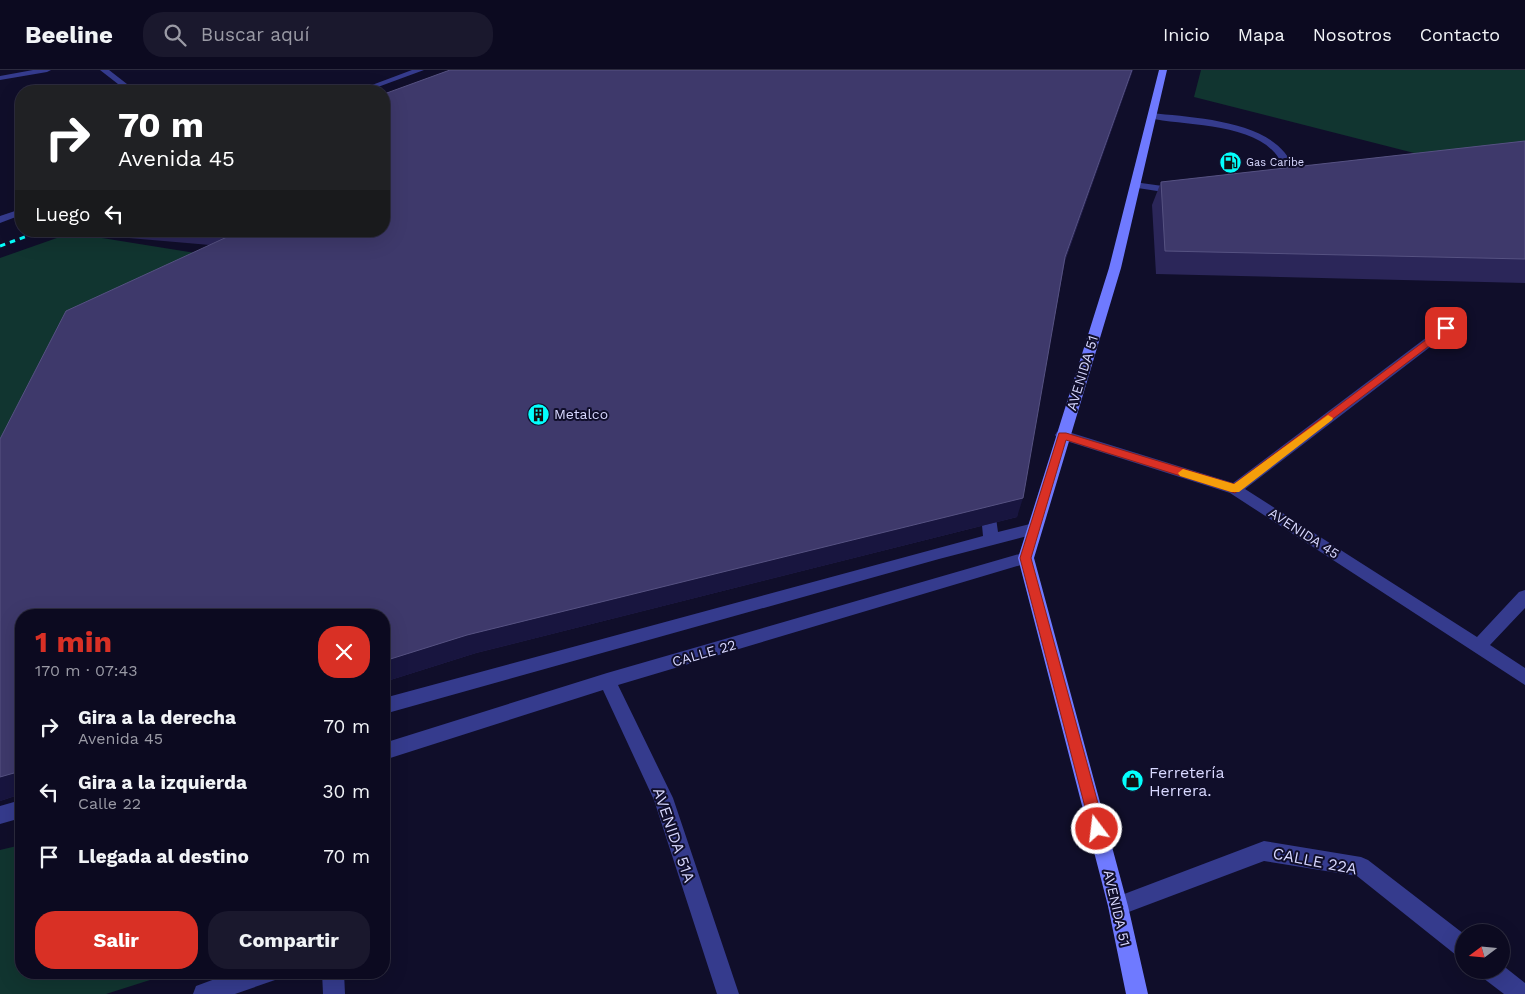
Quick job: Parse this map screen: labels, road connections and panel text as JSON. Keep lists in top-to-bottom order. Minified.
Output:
{"streets":{"street":["AVENIDA 51","AVENIDA 45","CALLE 22","AVENIDA 51A","CALLE 22A"]},"crossings":[["AVENIDA 51","AVENIDA 45"],["AVENIDA 51","CALLE 22"],["AVENIDA 51","CALLE 22A"],["CALLE 22","AVENIDA 51A"]],"places":{"fuel station":["Gas Caribe"],"building":["Metalco"],"shop":["Ferretería Herrera."]},"north":"left","page":{"header":"Beeline","search":"Buscar aquí","nav":["Inicio","Mapa","Nosotros","Contacto"],"turn":["70 m","Avenida 45"],"then":"Luego","heading":["1 min","170 m · 07:43"],"list":[{"name":"Gira a la derecha","note":"Avenida 45","value":"70 m"},{"name":"Gira a la izquierda","note":"Calle 22","value":"30 m"},{"name":"Llegada al destino","value":"70 m"}],"buttons":["Salir","Compartir"]}}
